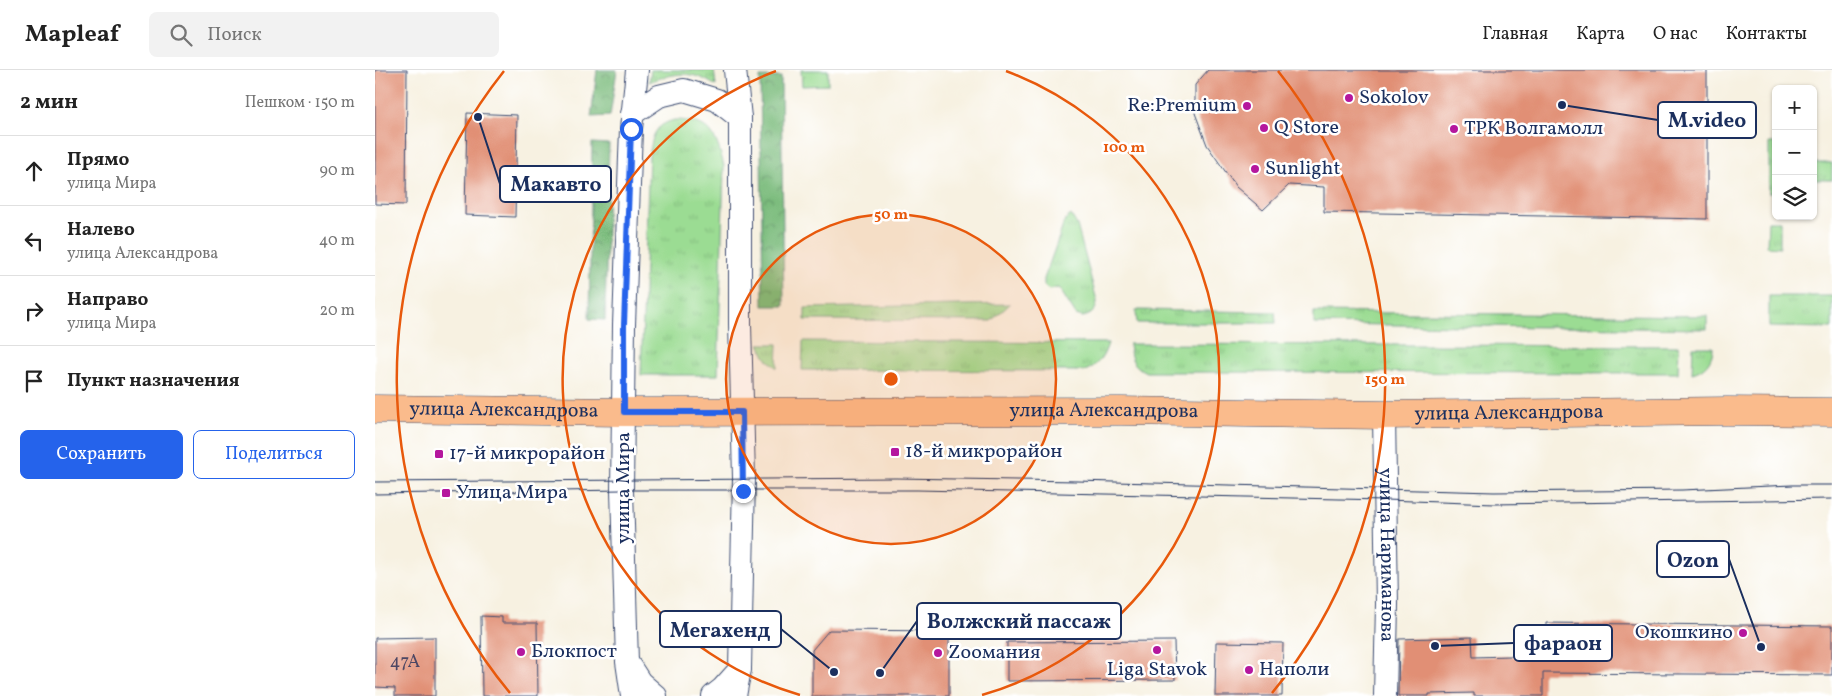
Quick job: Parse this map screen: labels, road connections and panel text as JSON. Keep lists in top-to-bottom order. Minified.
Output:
{"streets":{"main road":["улица Александрова"],"street":["улица Мира","улица Нариманова"]},"crossings":[["улица Александрова","улица Мира"],["улица Александрова","улица Нариманова"]],"places":{"other":["Sokolov","M.video","Re:Premium","Макавто","Q Store","ТРК Волгамолл","Sunlight","Окошкино","фараон","Ozon","Liga Stavok","Блокпост","Zooмания","Наполи","Мегахенд","Волжский пассаж"],"transit":["18-й микрорайон","17-й микрорайон","Улица Мира"]},"house_numbers":["47А"],"page":{"header":"Mapleaf","search":"Поиск","nav":["Главная","Карта","О нас","Контакты"],"heading":["2 мин","Пешком · 150 m"],"map_buttons":["+","−"],"list":[["Прямо","улица Мира","90 m"],["Налево","улица Александрова","40 m"],["Направо","улица Мира","20 m"],"Пункт назначения"],"buttons":["Сохранить","Поделиться"]},"rings":["100 m","50 m","150 m"]}
